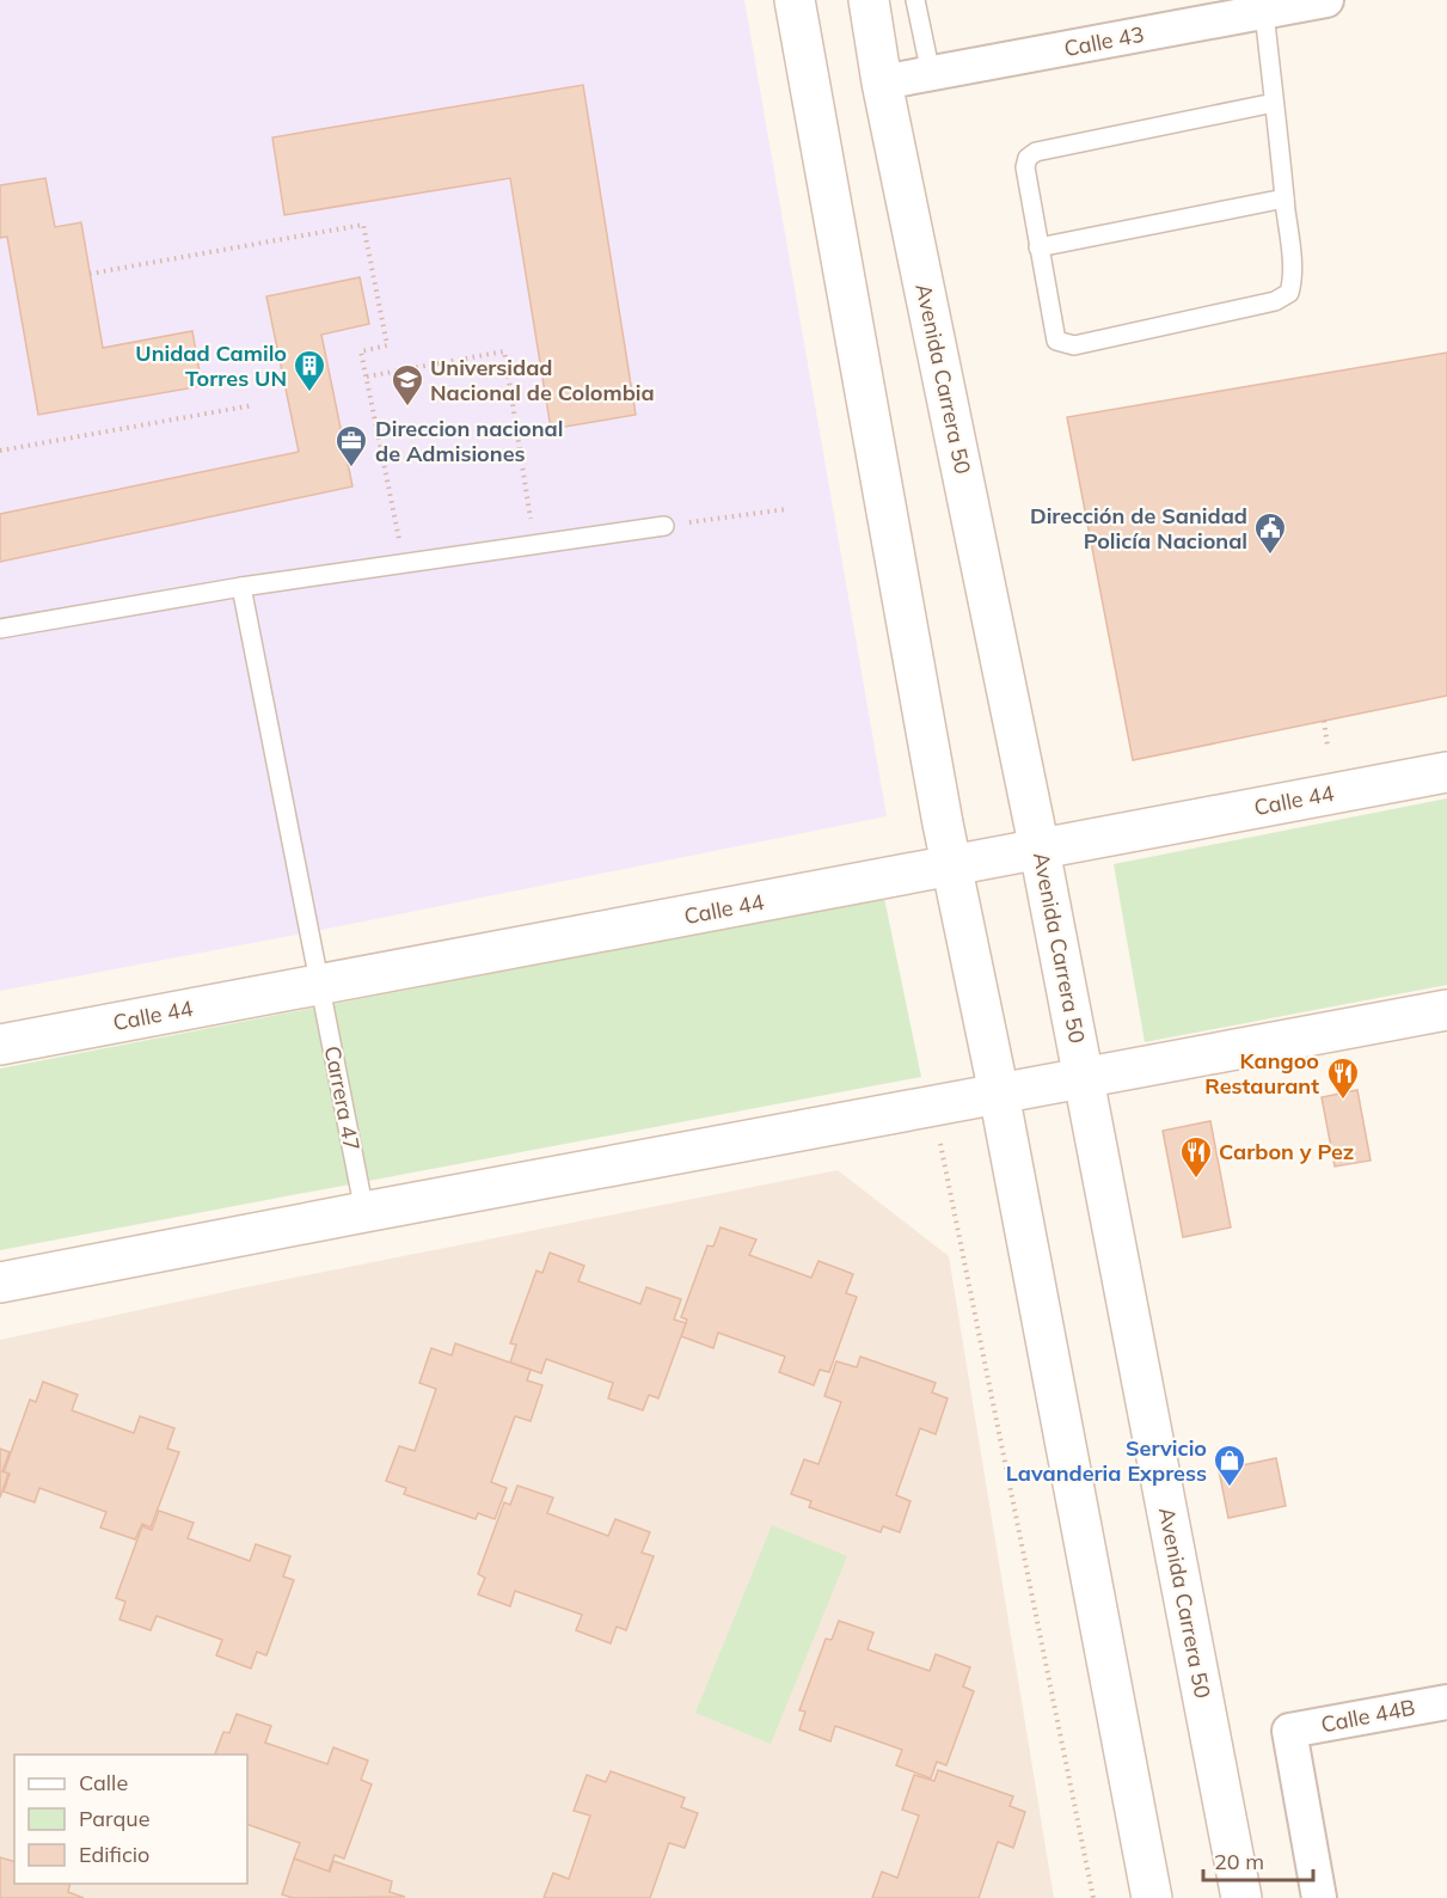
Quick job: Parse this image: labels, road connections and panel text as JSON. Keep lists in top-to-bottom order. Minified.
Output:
{"streets":{"main road":["Avenida Carrera 50","Calle 44"],"street":["Calle 43","Calle 44B"],"lane":["Carrera 47"]},"crossings":[["Calle 43","Avenida Carrera 50"],["Avenida Carrera 50","Calle 44"],["Calle 44","Carrera 47"]],"places":{"building":["Unidad Camilo Torres UN"],"school or university":["Universidad Nacional de Colombia"],"office":["Direccion nacional de Admisiones"],"public building":["Dirección de Sanidad Policía Nacional"],"restaurant":["Kangoo Restaurant","Carbon y Pez"],"shop":["Servicio Lavanderia Express"]},"legend":["Calle","Parque","Edificio"],"scale_bar":"20 m"}
